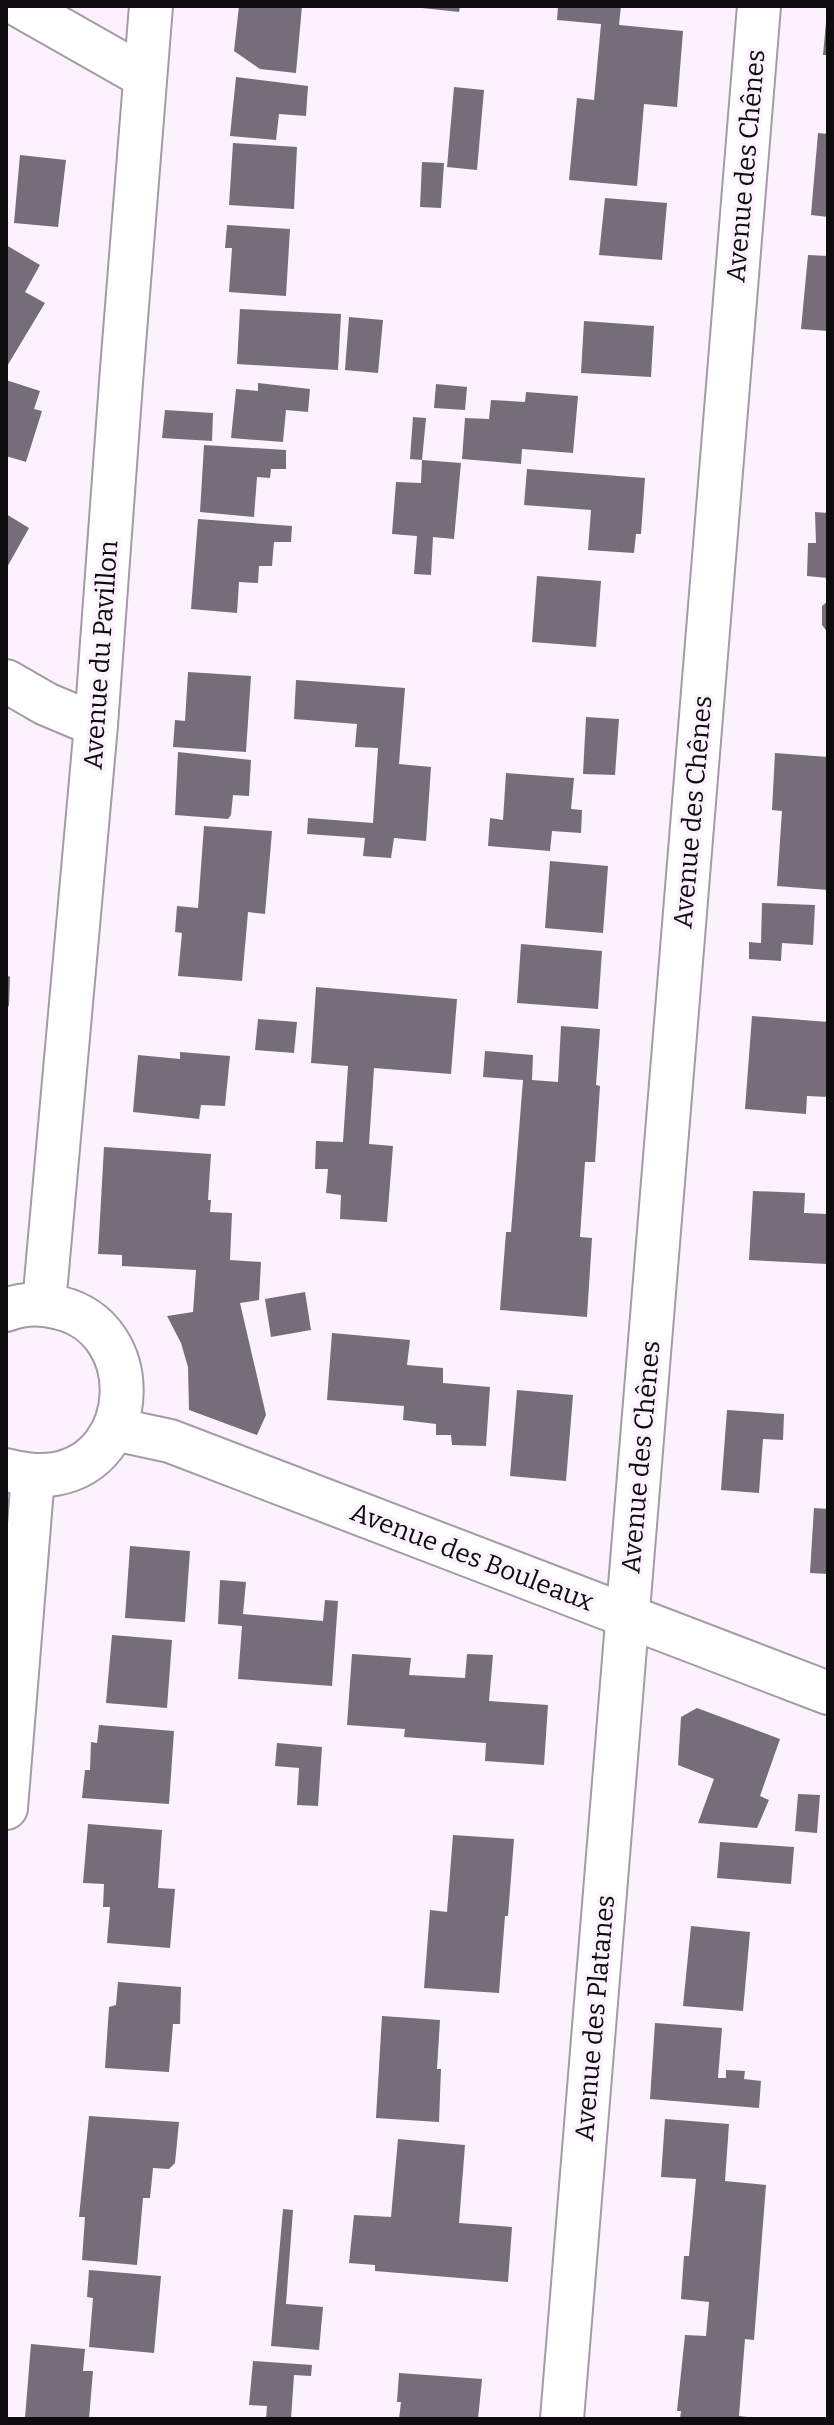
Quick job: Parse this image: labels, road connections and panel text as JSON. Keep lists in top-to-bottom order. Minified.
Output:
{"streets":{"street":["Avenue des Chênes","Avenue du Pavillon","Avenue des Bouleaux","Avenue des Platanes"]},"crossings":[["Avenue des Chênes","Avenue des Bouleaux"],["Avenue des Chênes","Avenue des Platanes"],["Avenue des Bouleaux","Avenue des Platanes"]]}
